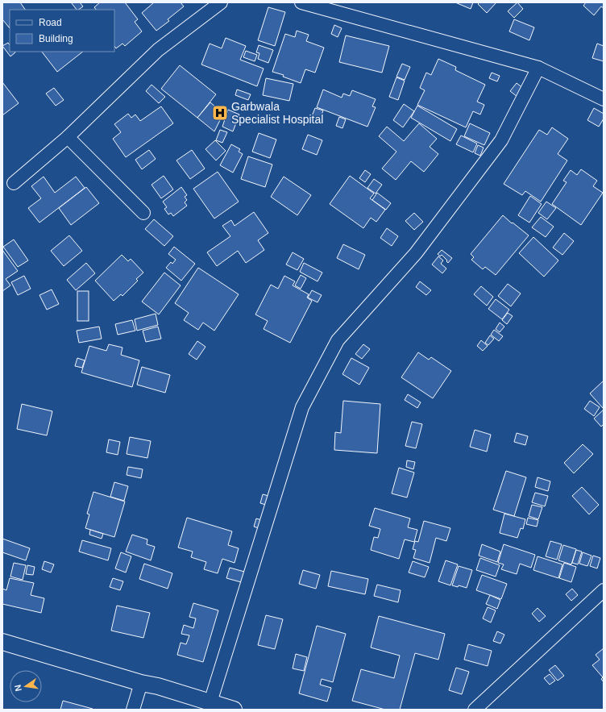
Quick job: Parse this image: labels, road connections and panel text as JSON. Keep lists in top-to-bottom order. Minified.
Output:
{"places":{"hospital":["Garbwala Specialist Hospital"]},"legend":["Road","Building"],"north":"left"}
